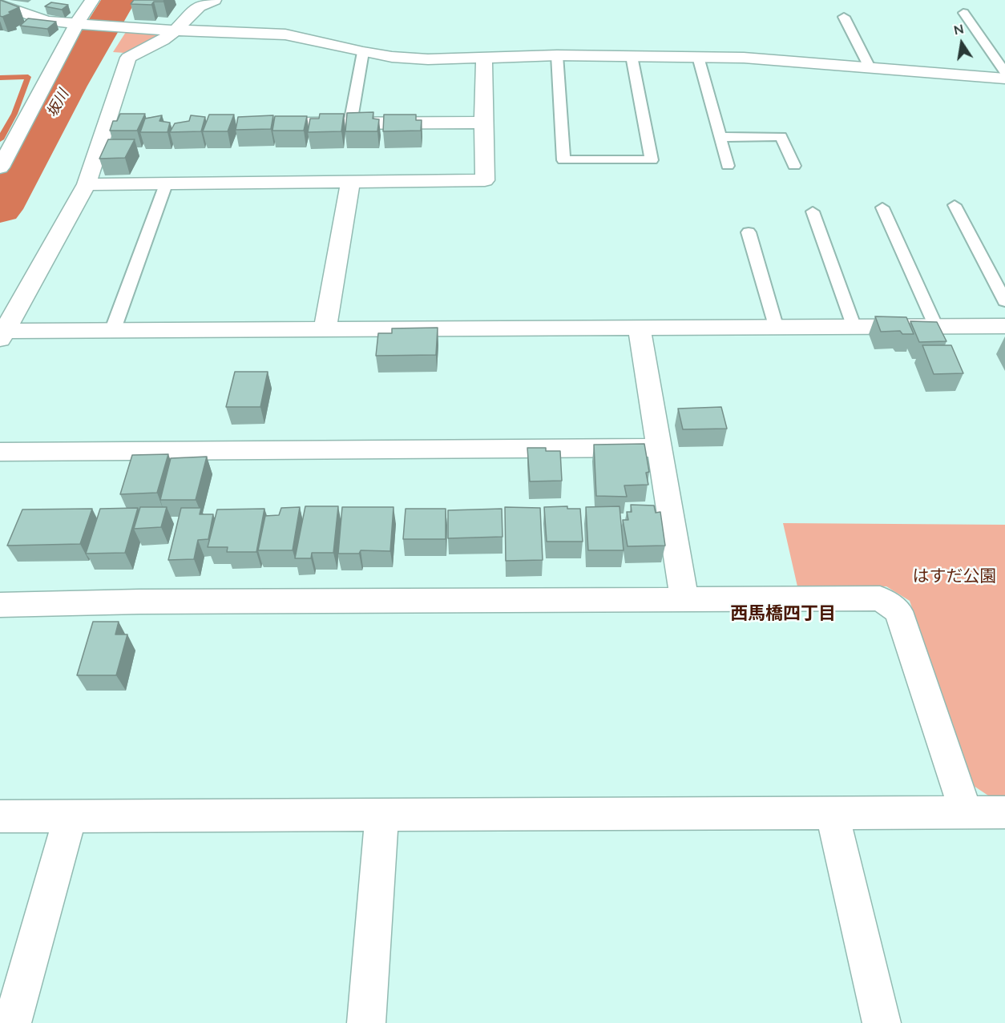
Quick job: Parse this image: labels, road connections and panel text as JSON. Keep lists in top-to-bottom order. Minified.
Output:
{"districts":["西馬橋四丁目"],"water":["坂川"],"parks":["はすだ公園"],"north":"top"}
